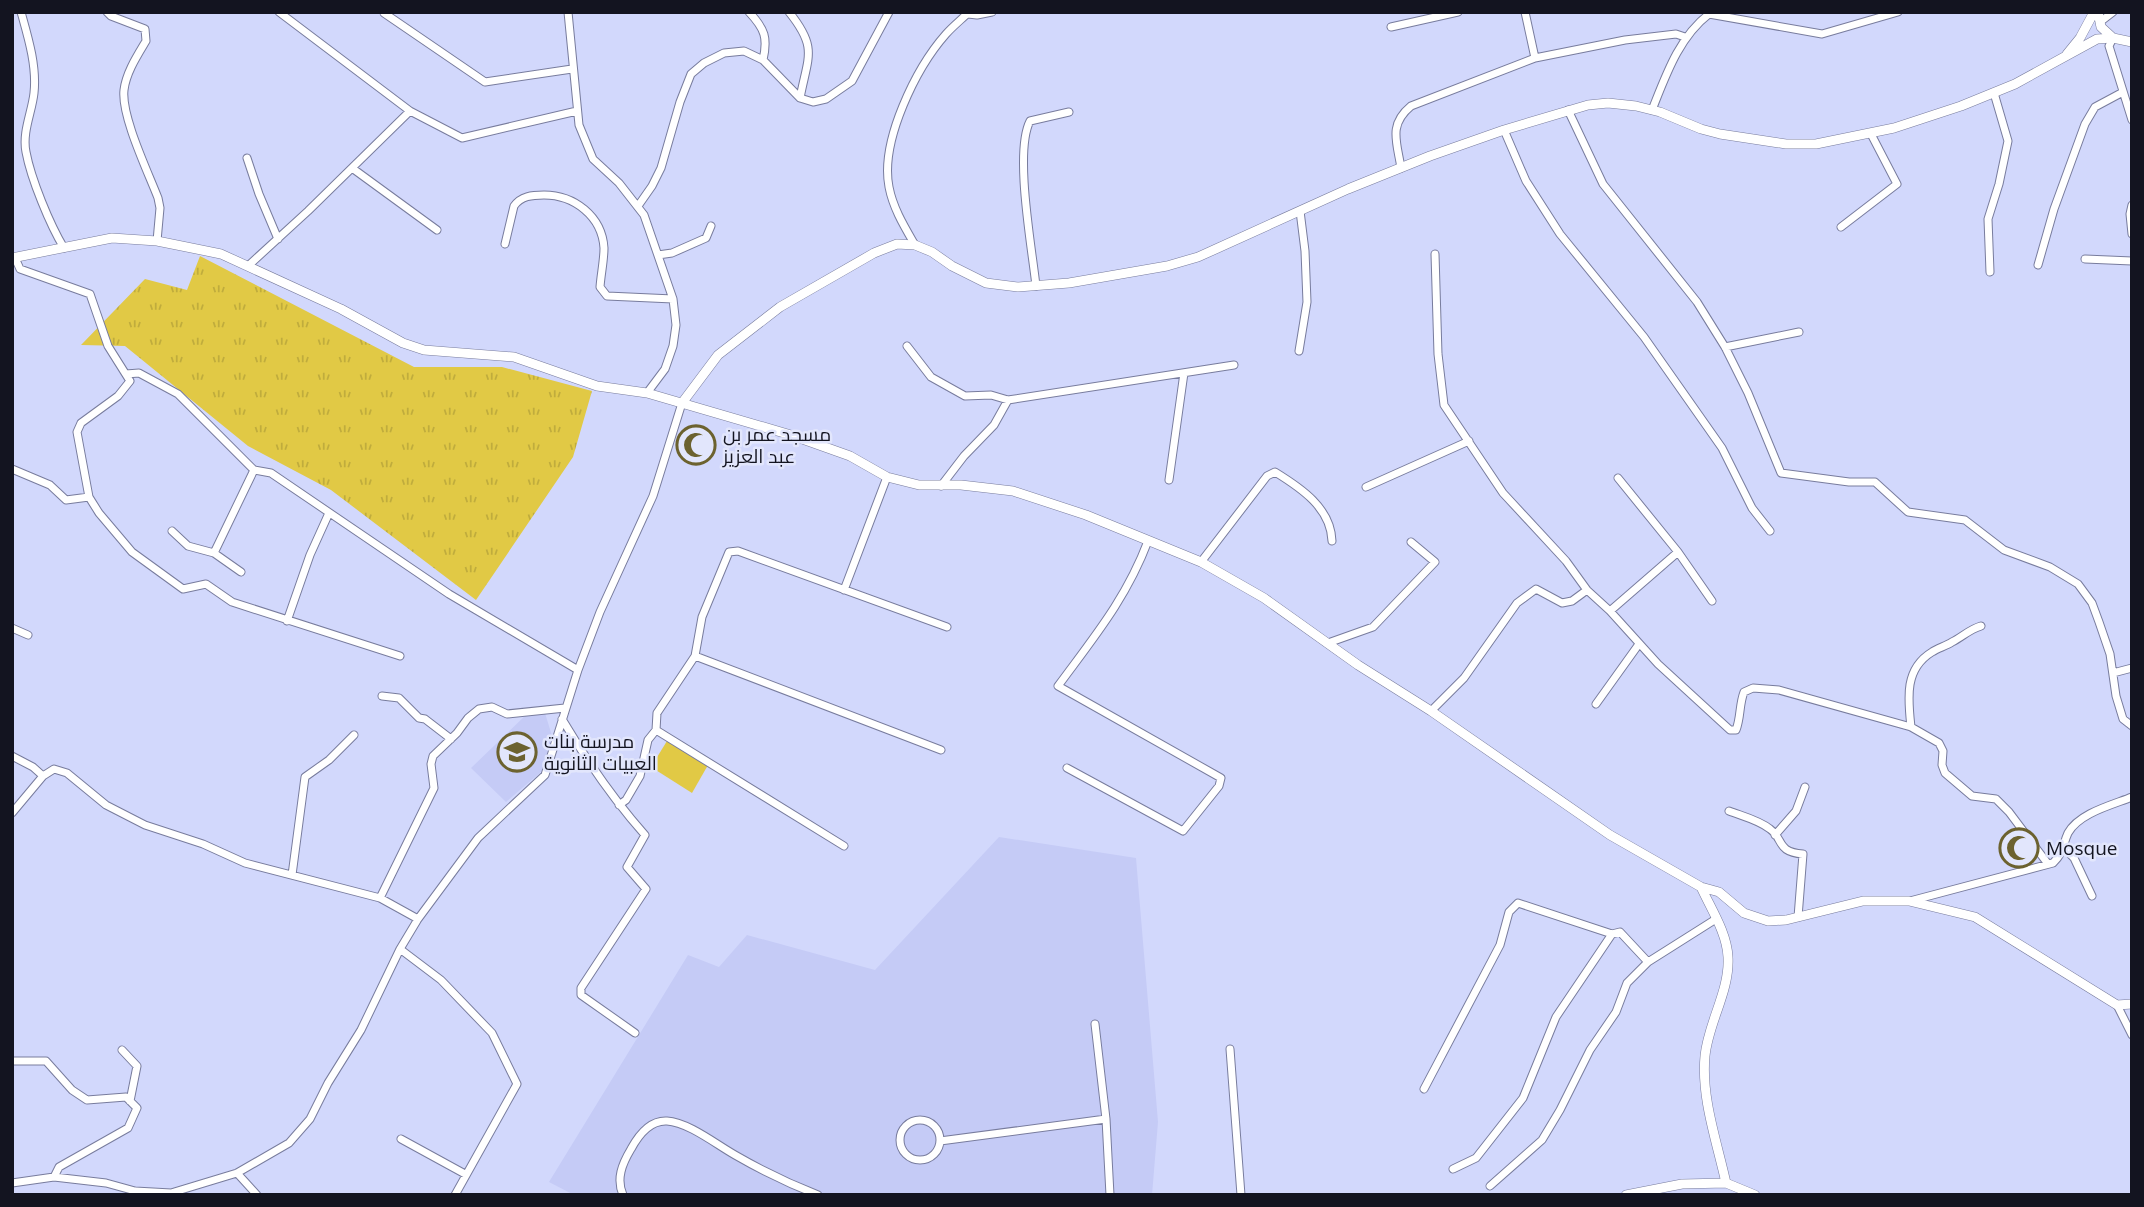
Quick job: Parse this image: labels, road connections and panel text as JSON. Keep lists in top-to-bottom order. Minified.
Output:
{"places":{"mosque":["مسجد عمر بن عبد العزيز","Mosque"],"school or university":["مدرسة بنات العبيات الثانوية"]}}
